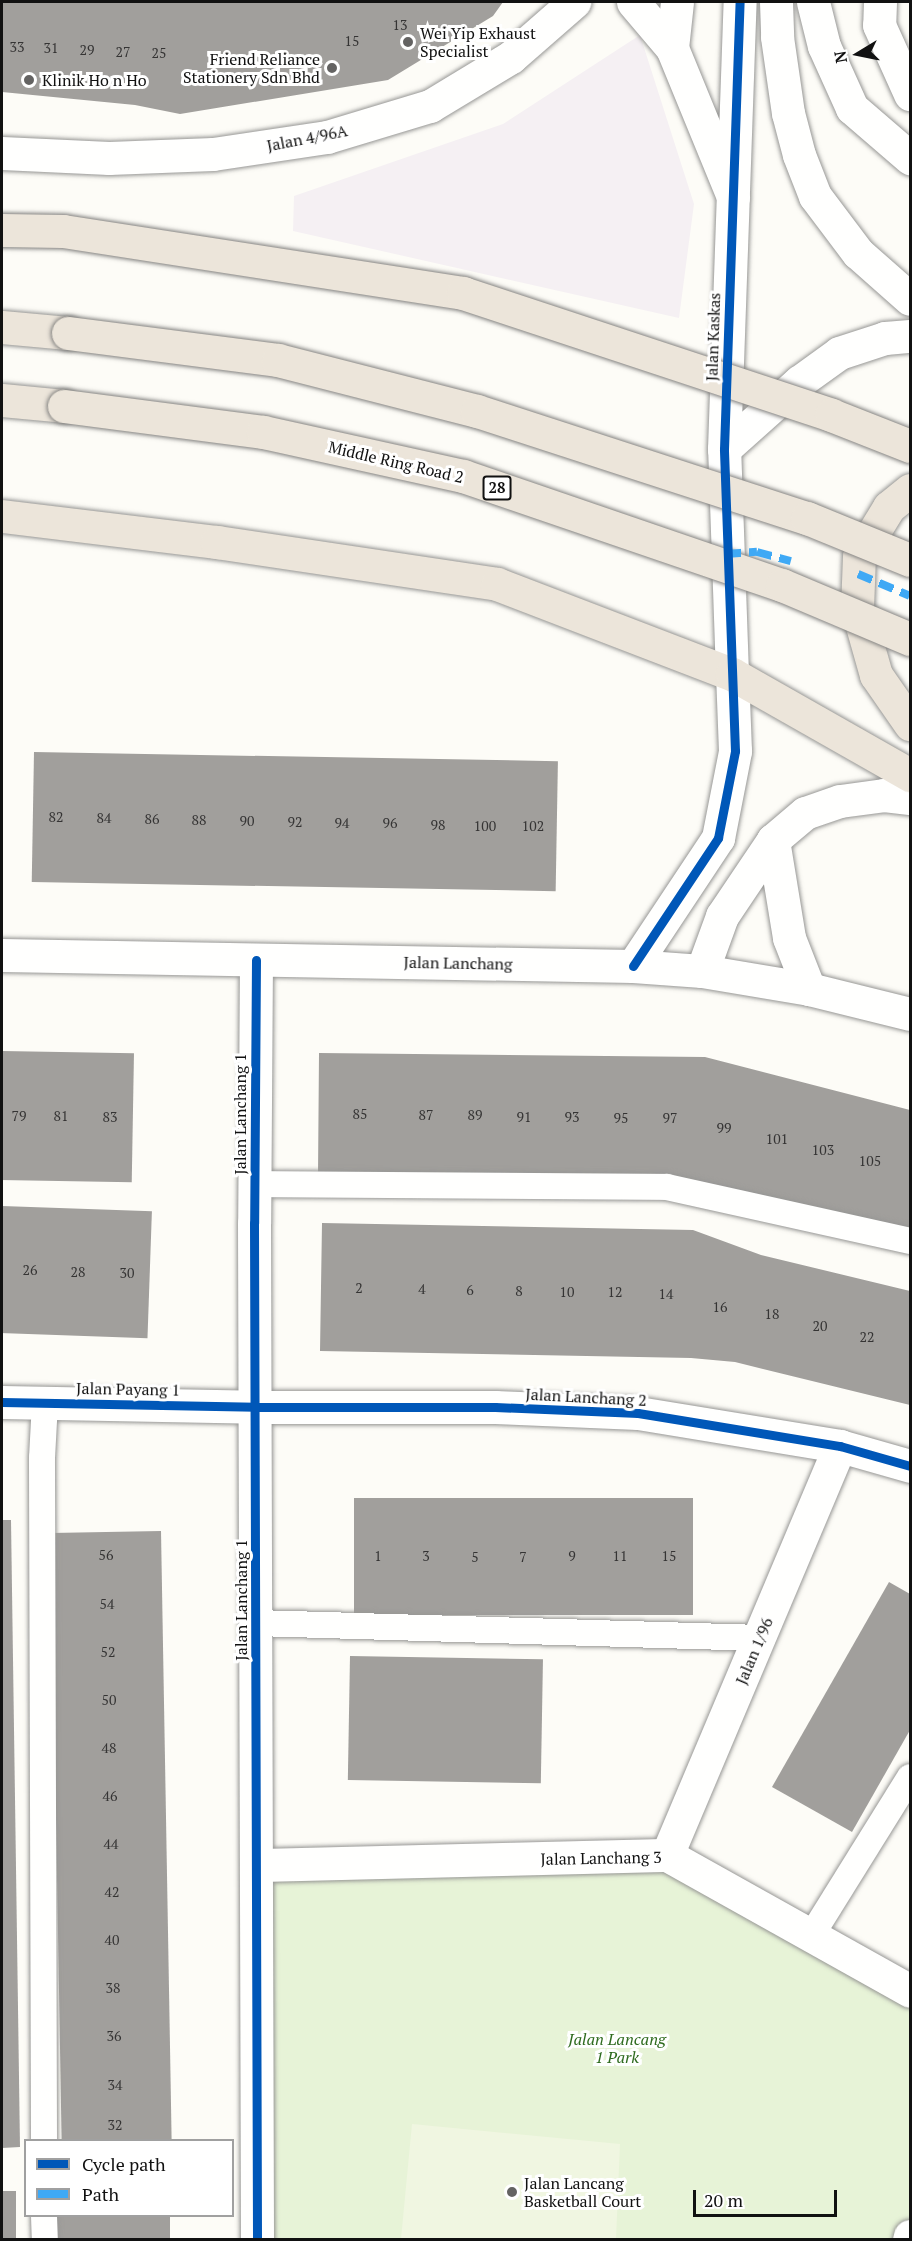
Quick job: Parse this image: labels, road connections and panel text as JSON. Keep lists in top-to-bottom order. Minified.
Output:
{"streets":{"highway":["Middle Ring Road 2","28"],"street":["Jalan 4/96A","Jalan Kaskas","Jalan Lanchang","Jalan Lanchang 1","Jalan Payang 1","Jalan Lanchang 2","Jalan 1/96","Jalan Lanchang 3"]},"crossings":[["Jalan Kaskas","Jalan Lanchang"],["Jalan Lanchang","Jalan Lanchang 1"],["Jalan Lanchang 1","Jalan Payang 1"],["Jalan Lanchang 1","Jalan Lanchang 2"],["Jalan Lanchang 1","Jalan Lanchang 3"],["Jalan Payang 1","Jalan Lanchang 2"],["Jalan Lanchang 2","Jalan 1/96"],["Jalan 1/96","Jalan Lanchang 3"]],"parks":["Jalan Lancang 1 Park"],"places":["Wei Yip Exhaust Specialist","Friend Reliance Stationery Sdn Bhd","Klinik Ho n Ho","Jalan Lancang Basketball Court"],"house_numbers":["13","15","33","31","29","27","25","82","84","86","88","90","92","94","96","98","100","102","85","87","89","79","81","83","91","93","95","97","99","101","103","105","26","28","30","2","4","6","8","10","12","14","16","18","20","22","56","1","3","9","11","15","5","7","54","52","50","48","46","44","42","40","38","36","34","32"],"legend":["Cycle path","Path"],"scale_bar":"20 m","north":"left"}
